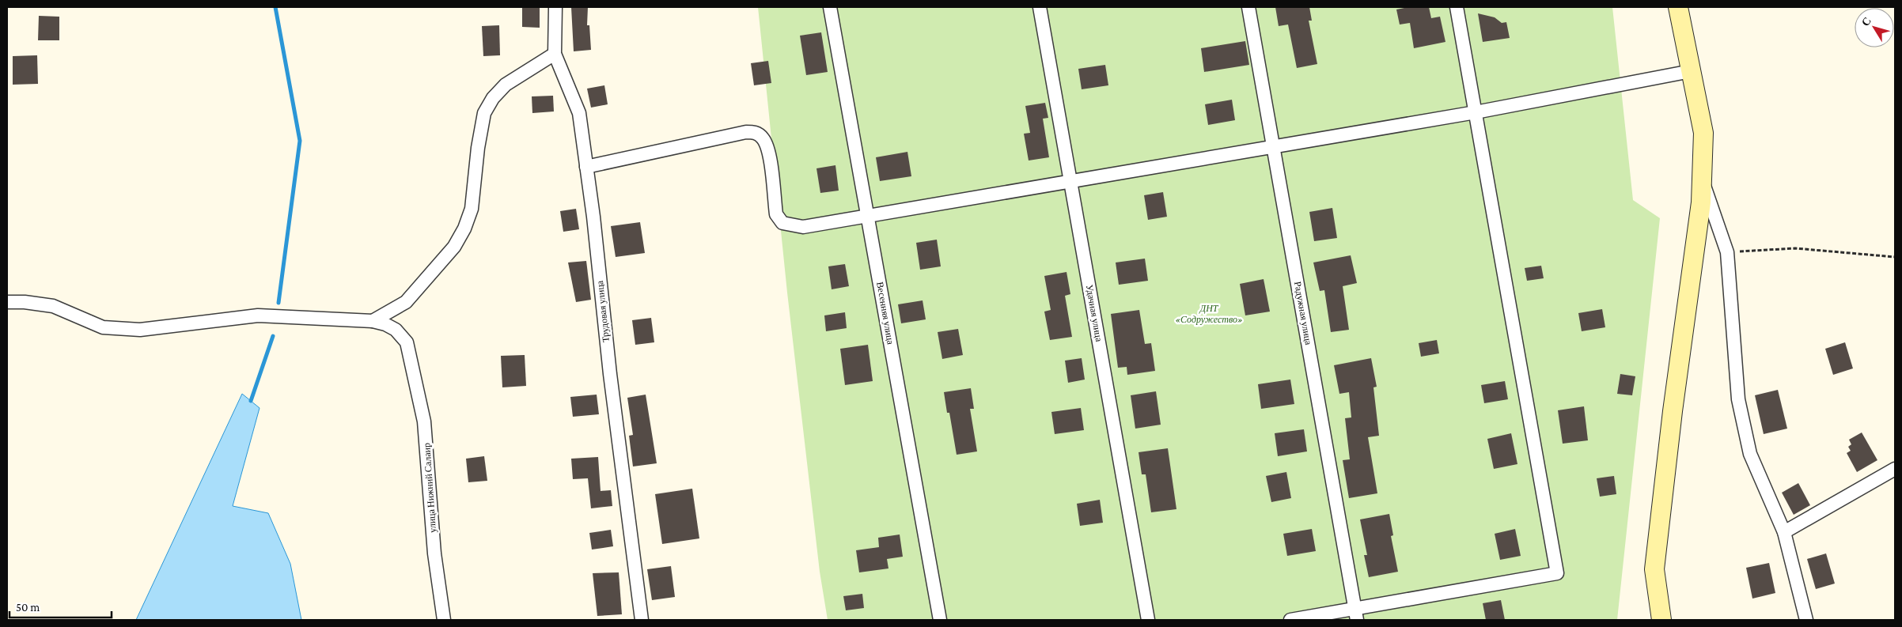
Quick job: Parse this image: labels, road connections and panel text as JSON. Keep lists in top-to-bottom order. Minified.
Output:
{"streets":{"street":["Трудовая улица","Весенняя улица","Удачная улица","Радужная улица","улица Нижний Салаир"]},"parks":["ДНТ «Содружество»"],"scale_bar":"50 m","north":"top left"}
